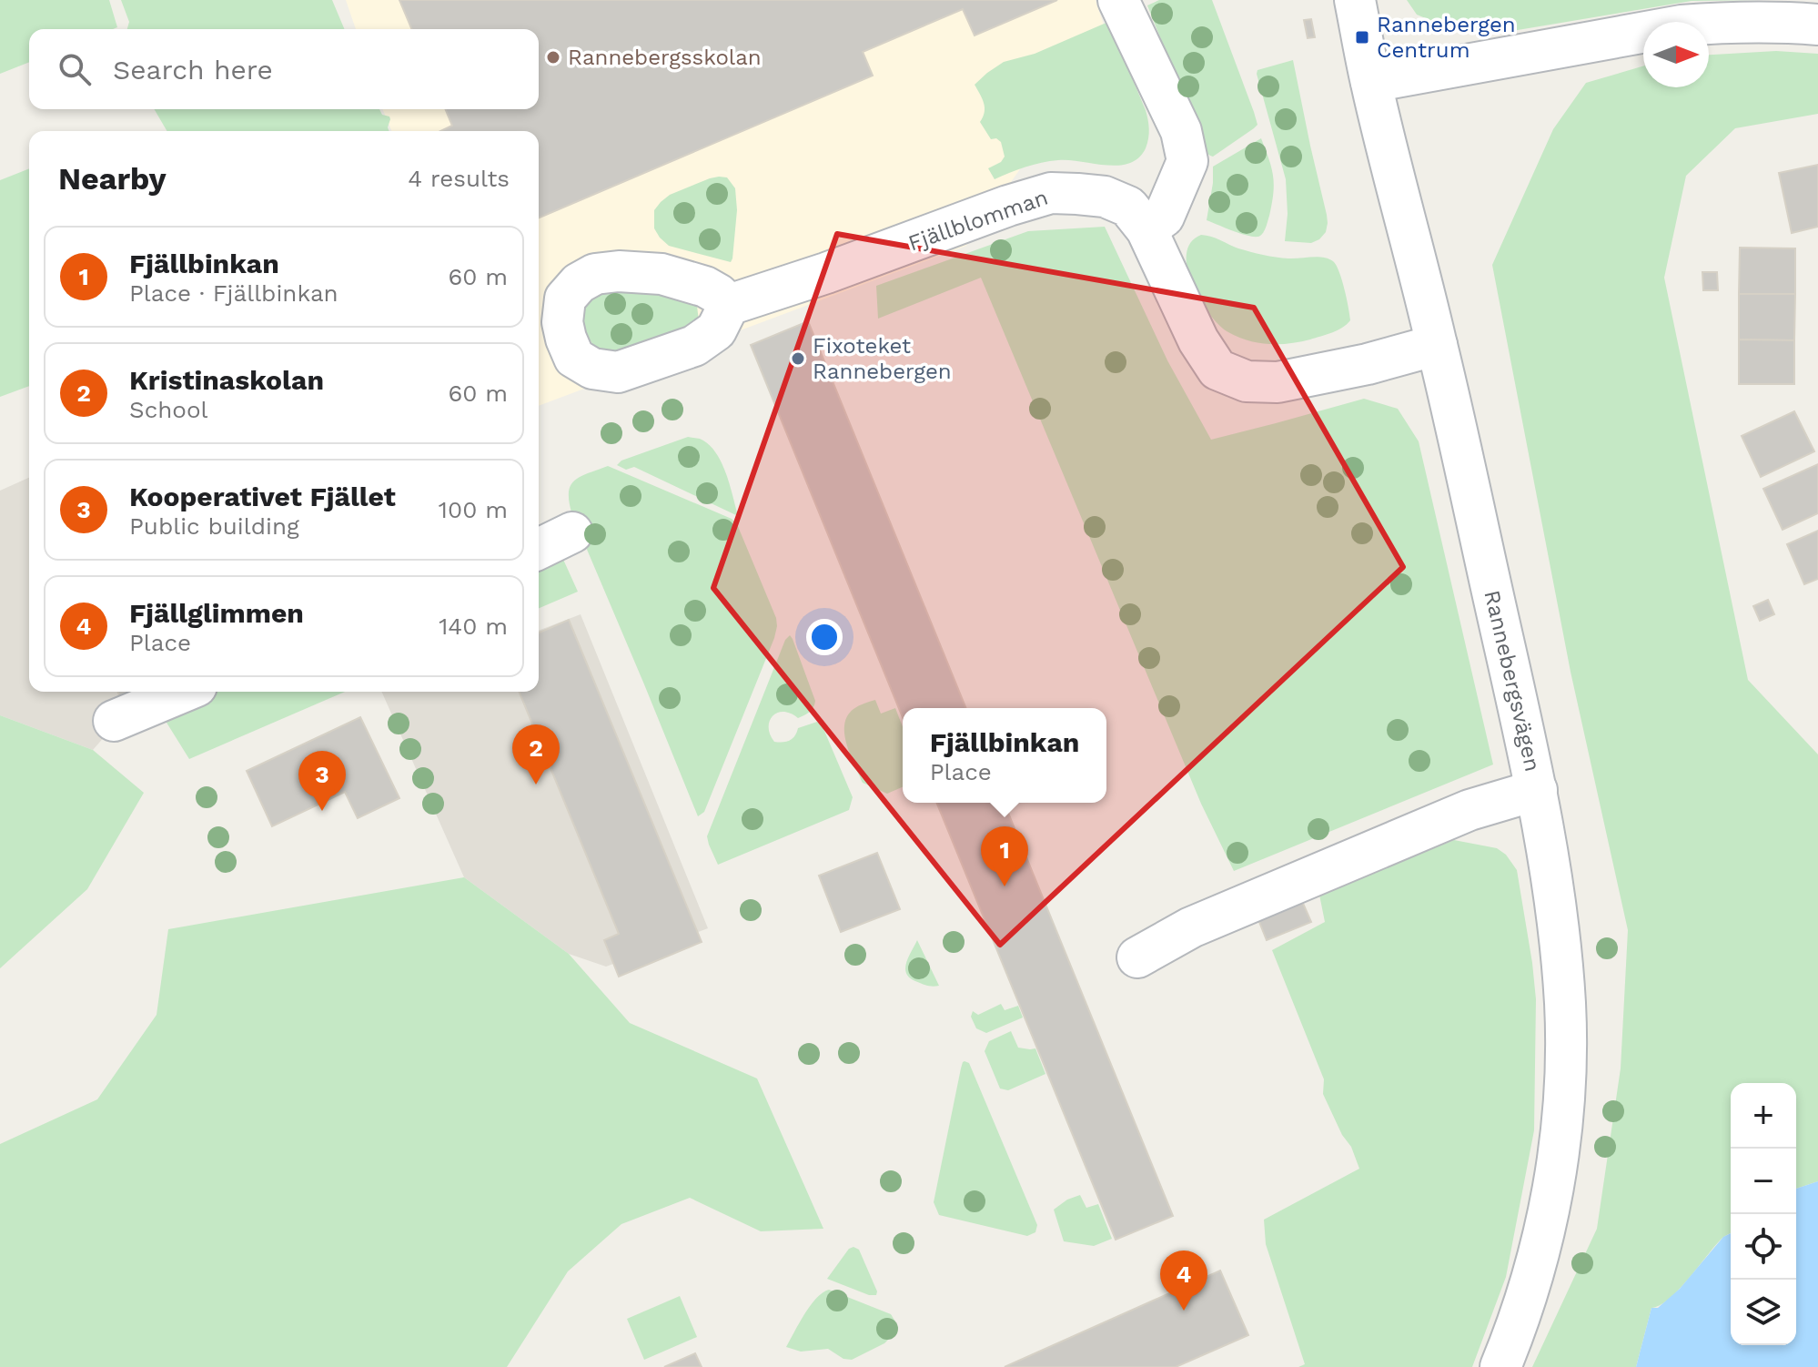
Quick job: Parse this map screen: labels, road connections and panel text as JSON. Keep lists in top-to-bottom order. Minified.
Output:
{"streets":{"street":["Fjällblomman","Rannebergsvägen"]},"crossings":[["Fjällblomman","Rannebergsvägen"]],"places":{"transit":["Rannebergen Centrum"],"other":["Rannebergsskolan","Fixoteket Rannebergen"]},"north":"right","page":{"search":"Search here","heading":["Nearby","4 results"],"list":[{"mark":"1","name":"Fjällbinkan","note":"Place · Fjällbinkan","value":"60 m"},{"mark":"2","name":"Kristinaskolan","note":"School","value":"60 m"},{"mark":"3","name":"Kooperativet Fjället","note":"Public building","value":"100 m"},{"mark":"4","name":"Fjällglimmen","note":"Place","value":"140 m"}],"popup":["Fjällbinkan","Place"],"pins":["2","3","1","4"],"map_buttons":["+","−"]}}
